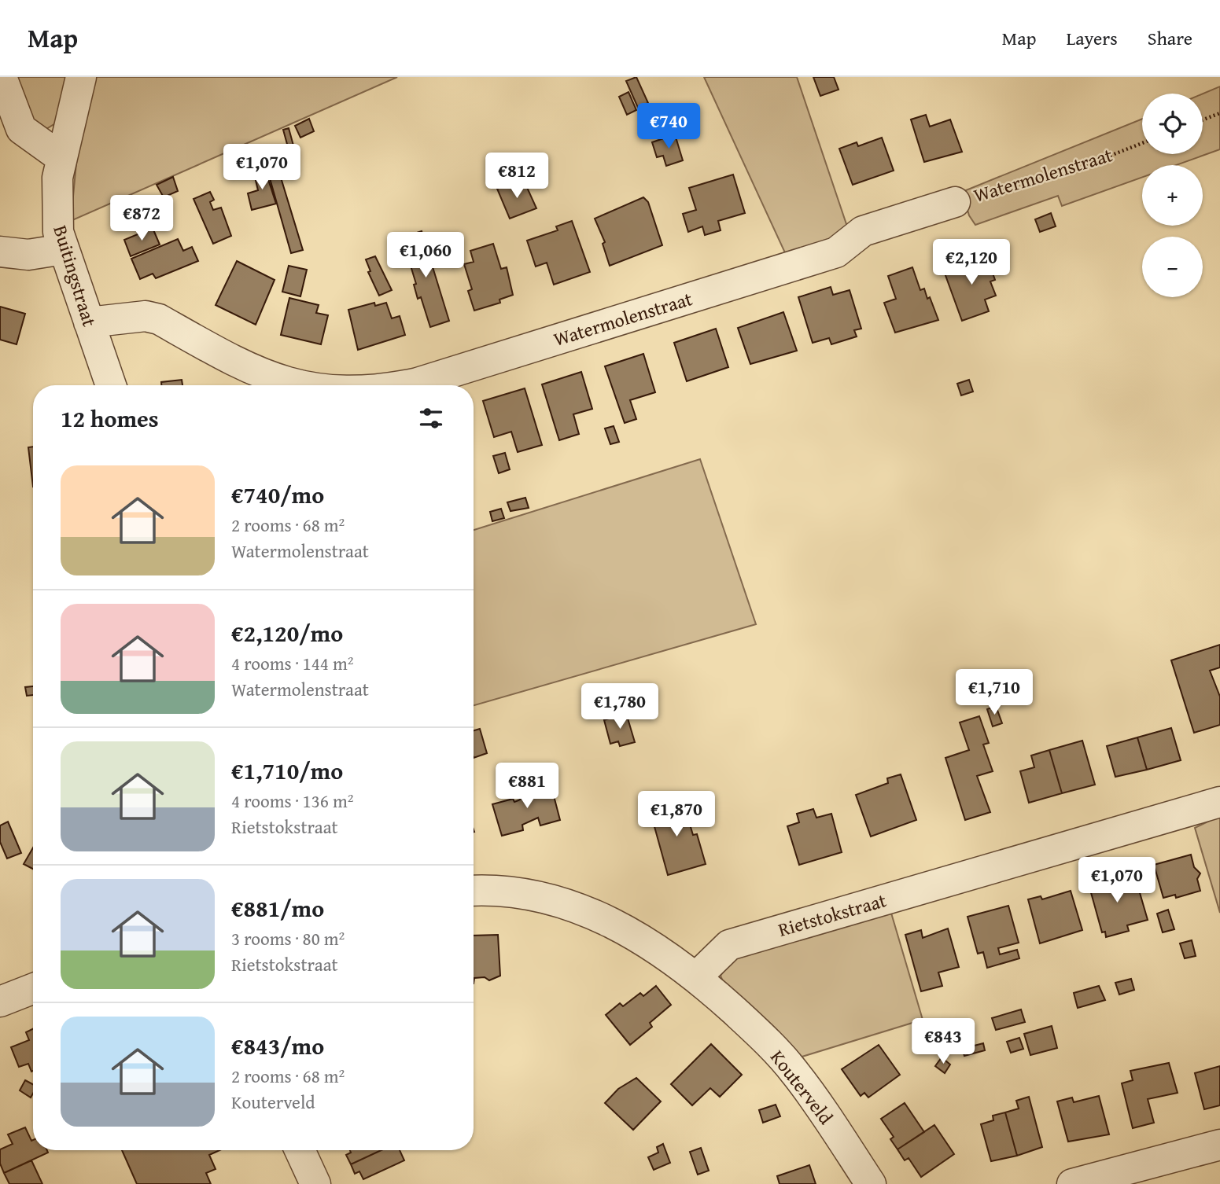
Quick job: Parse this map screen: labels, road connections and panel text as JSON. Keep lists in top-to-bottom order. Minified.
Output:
{"streets":{"street":["Watermolenstraat","Buitingstraat","Rietstokstraat","Kouterveld"]},"crossings":[["Watermolenstraat","Buitingstraat"],["Rietstokstraat","Kouterveld"]],"page":{"header":"Map","nav":["Map","Layers","Share"],"map_buttons":["+","−"],"price":["€740","€1,070","€812","€872","€1,060","€2,120","€1,710","€1,780","€881","€1,870","€1,070","€843"],"heading":"12 homes","list":[{"name":"€740/mo","note":"2 rooms · 68 m² · Watermolenstraat"},{"name":"€2,120/mo","note":"4 rooms · 144 m² · Watermolenstraat"},{"name":"€1,710/mo","note":"4 rooms · 136 m² · Rietstokstraat"},{"name":"€881/mo","note":"3 rooms · 80 m² · Rietstokstraat"},{"name":"€843/mo","note":"2 rooms · 68 m² · Kouterveld"}]}}
